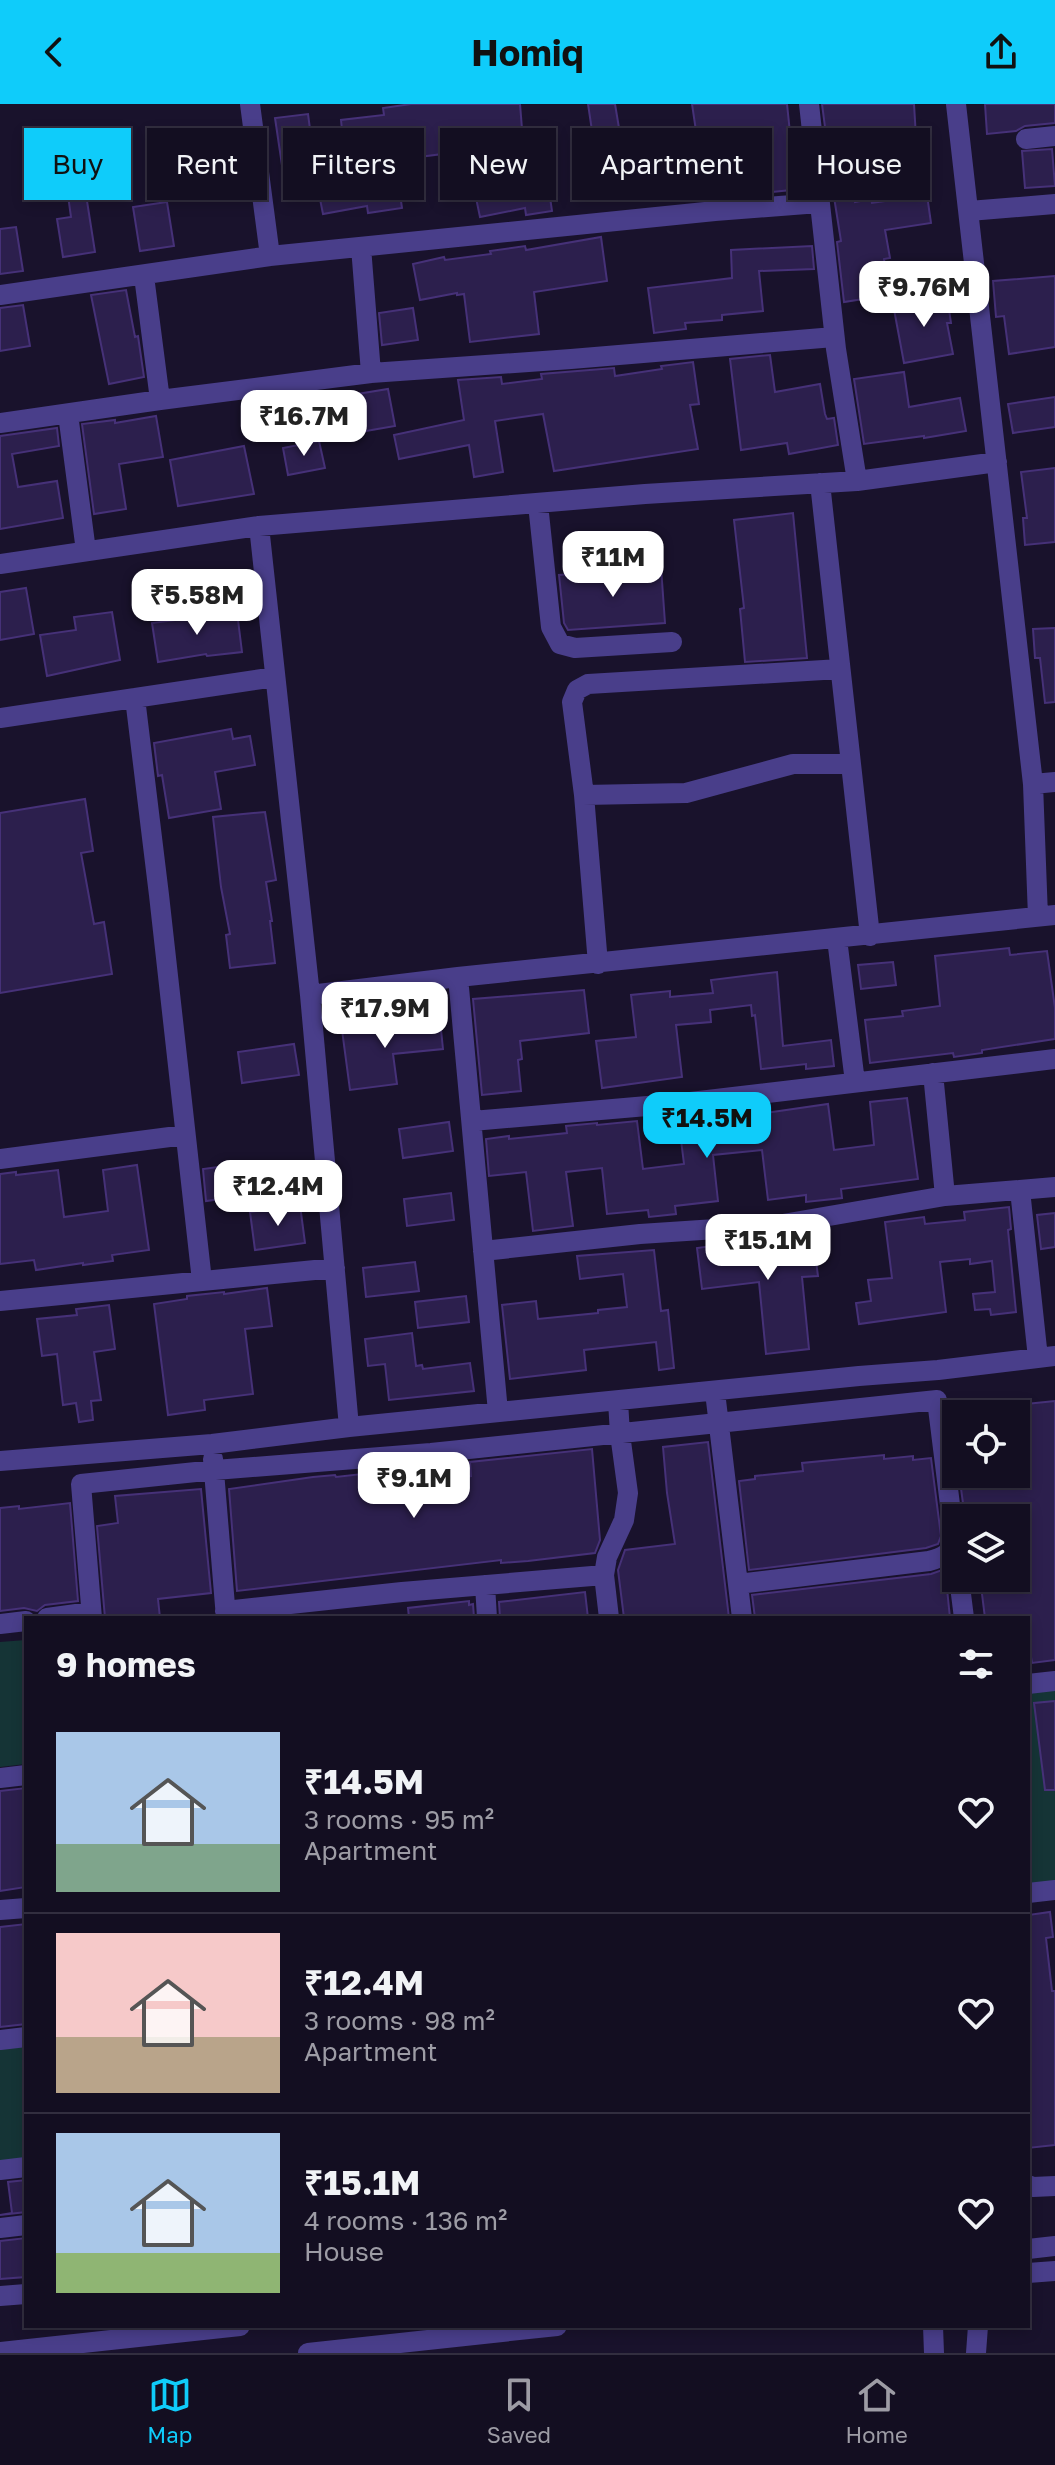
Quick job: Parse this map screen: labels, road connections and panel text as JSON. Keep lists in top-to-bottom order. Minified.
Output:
{"page":{"header":"Homiq","chip":["Buy","Rent","Filters","New","Apartment","House"],"price":["₹9.76M","₹16.7M","₹11M","₹5.58M","₹17.9M","₹14.5M","₹12.4M","₹15.1M","₹9.1M"],"heading":"9 homes","list":[{"name":"₹14.5M","note":"3 rooms · 95 m² · Apartment"},{"name":"₹12.4M","note":"3 rooms · 98 m² · Apartment"},{"name":"₹15.1M","note":"4 rooms · 136 m² · House"}],"tabs":["Map","Saved","Home"]}}
